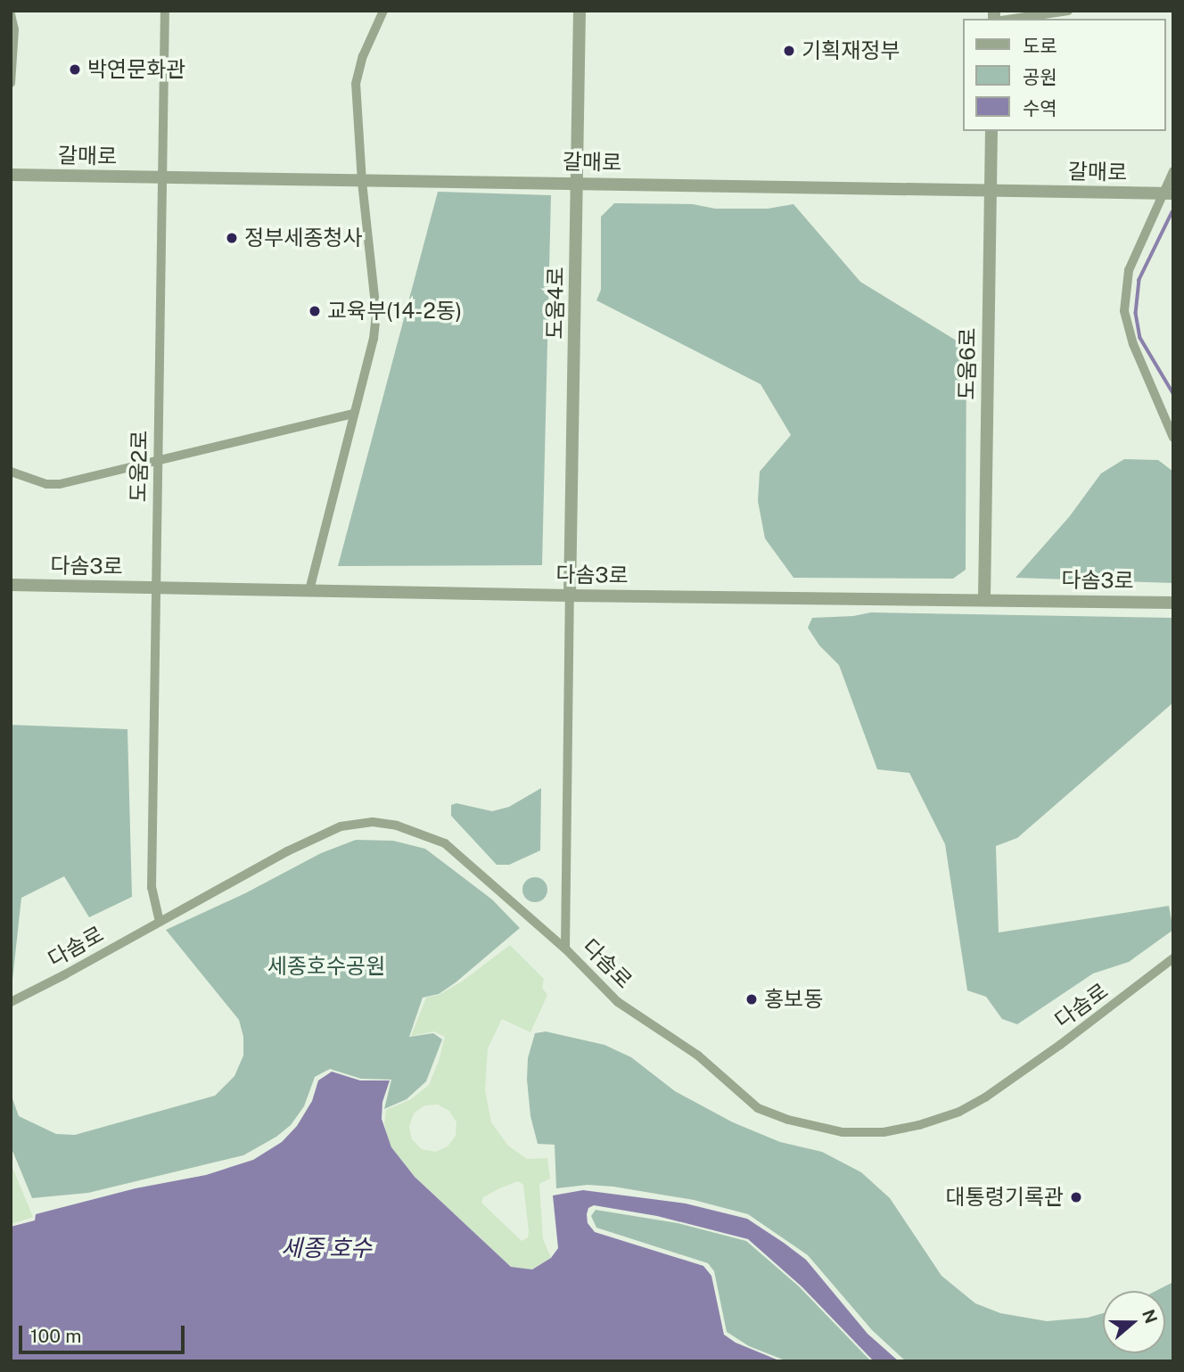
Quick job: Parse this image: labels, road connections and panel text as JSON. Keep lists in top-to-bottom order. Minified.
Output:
{"streets":{"street":["갈매로","도움4로","도움6로","도움2로","다솜3로","다솜로"]},"crossings":[["갈매로","도움4로"],["갈매로","도움6로"],["갈매로","도움2로"],["도움4로","다솜3로"],["도움6로","다솜3로"],["도움2로","다솜3로"],["도움2로","다솜로"]],"water":["세종 호수"],"parks":["세종호수공원"],"places":["기획재정부","박연문화관","정부세종청사","교육부(14-2동)","홍보동","대통령기록관"],"legend":["도로","공원","수역"],"scale_bar":"100 m","north":"right"}
